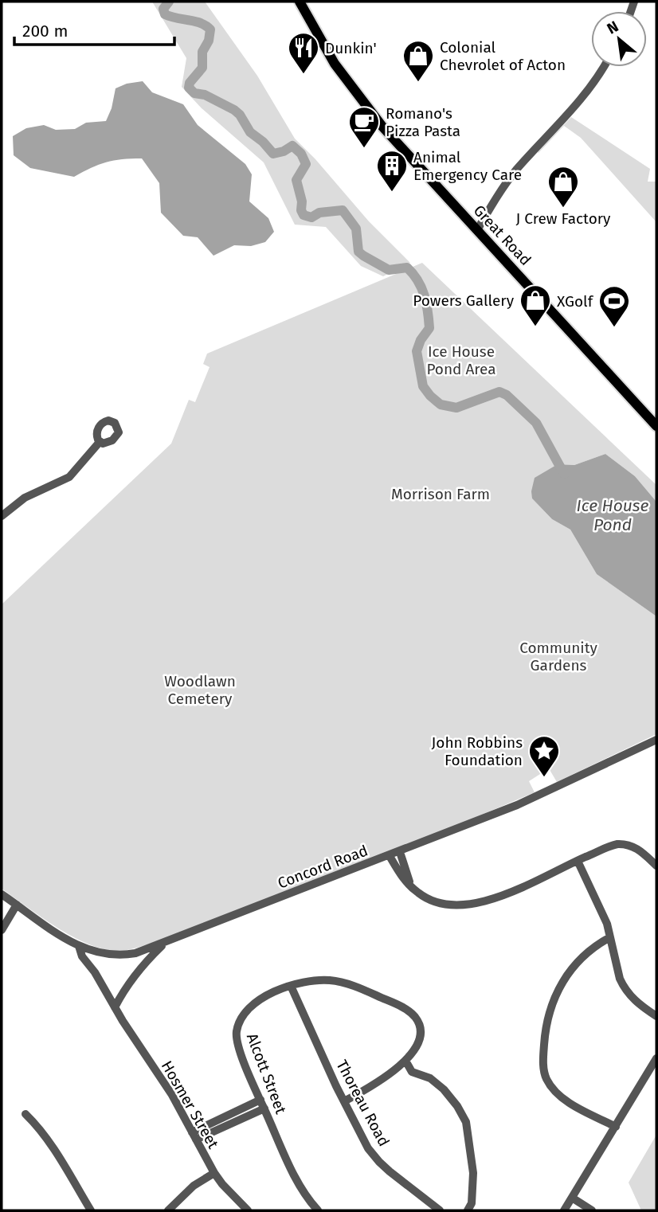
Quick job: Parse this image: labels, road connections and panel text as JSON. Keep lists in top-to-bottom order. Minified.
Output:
{"streets":{"main road":["Great Road"],"street":["Concord Road","Alcott Street","Thoreau Road","Hosmer Street"]},"crossings":[["Concord Road","Hosmer Street"],["Alcott Street","Thoreau Road"]],"water":["Ice House Pond"],"parks":["Ice House Pond Area","Morrison Farm","Community Gardens","Woodlawn Cemetery"],"places":{"restaurant":["Dunkin'"],"shop":["Colonial Chevrolet of Acton","J Crew Factory","Powers Gallery"],"cafe":["Romano's Pizza Pasta"],"building":["Animal Emergency Care"],"sports":["XGolf"],"place":["John Robbins Foundation"]},"scale_bar":"200 m","north":"top left"}
